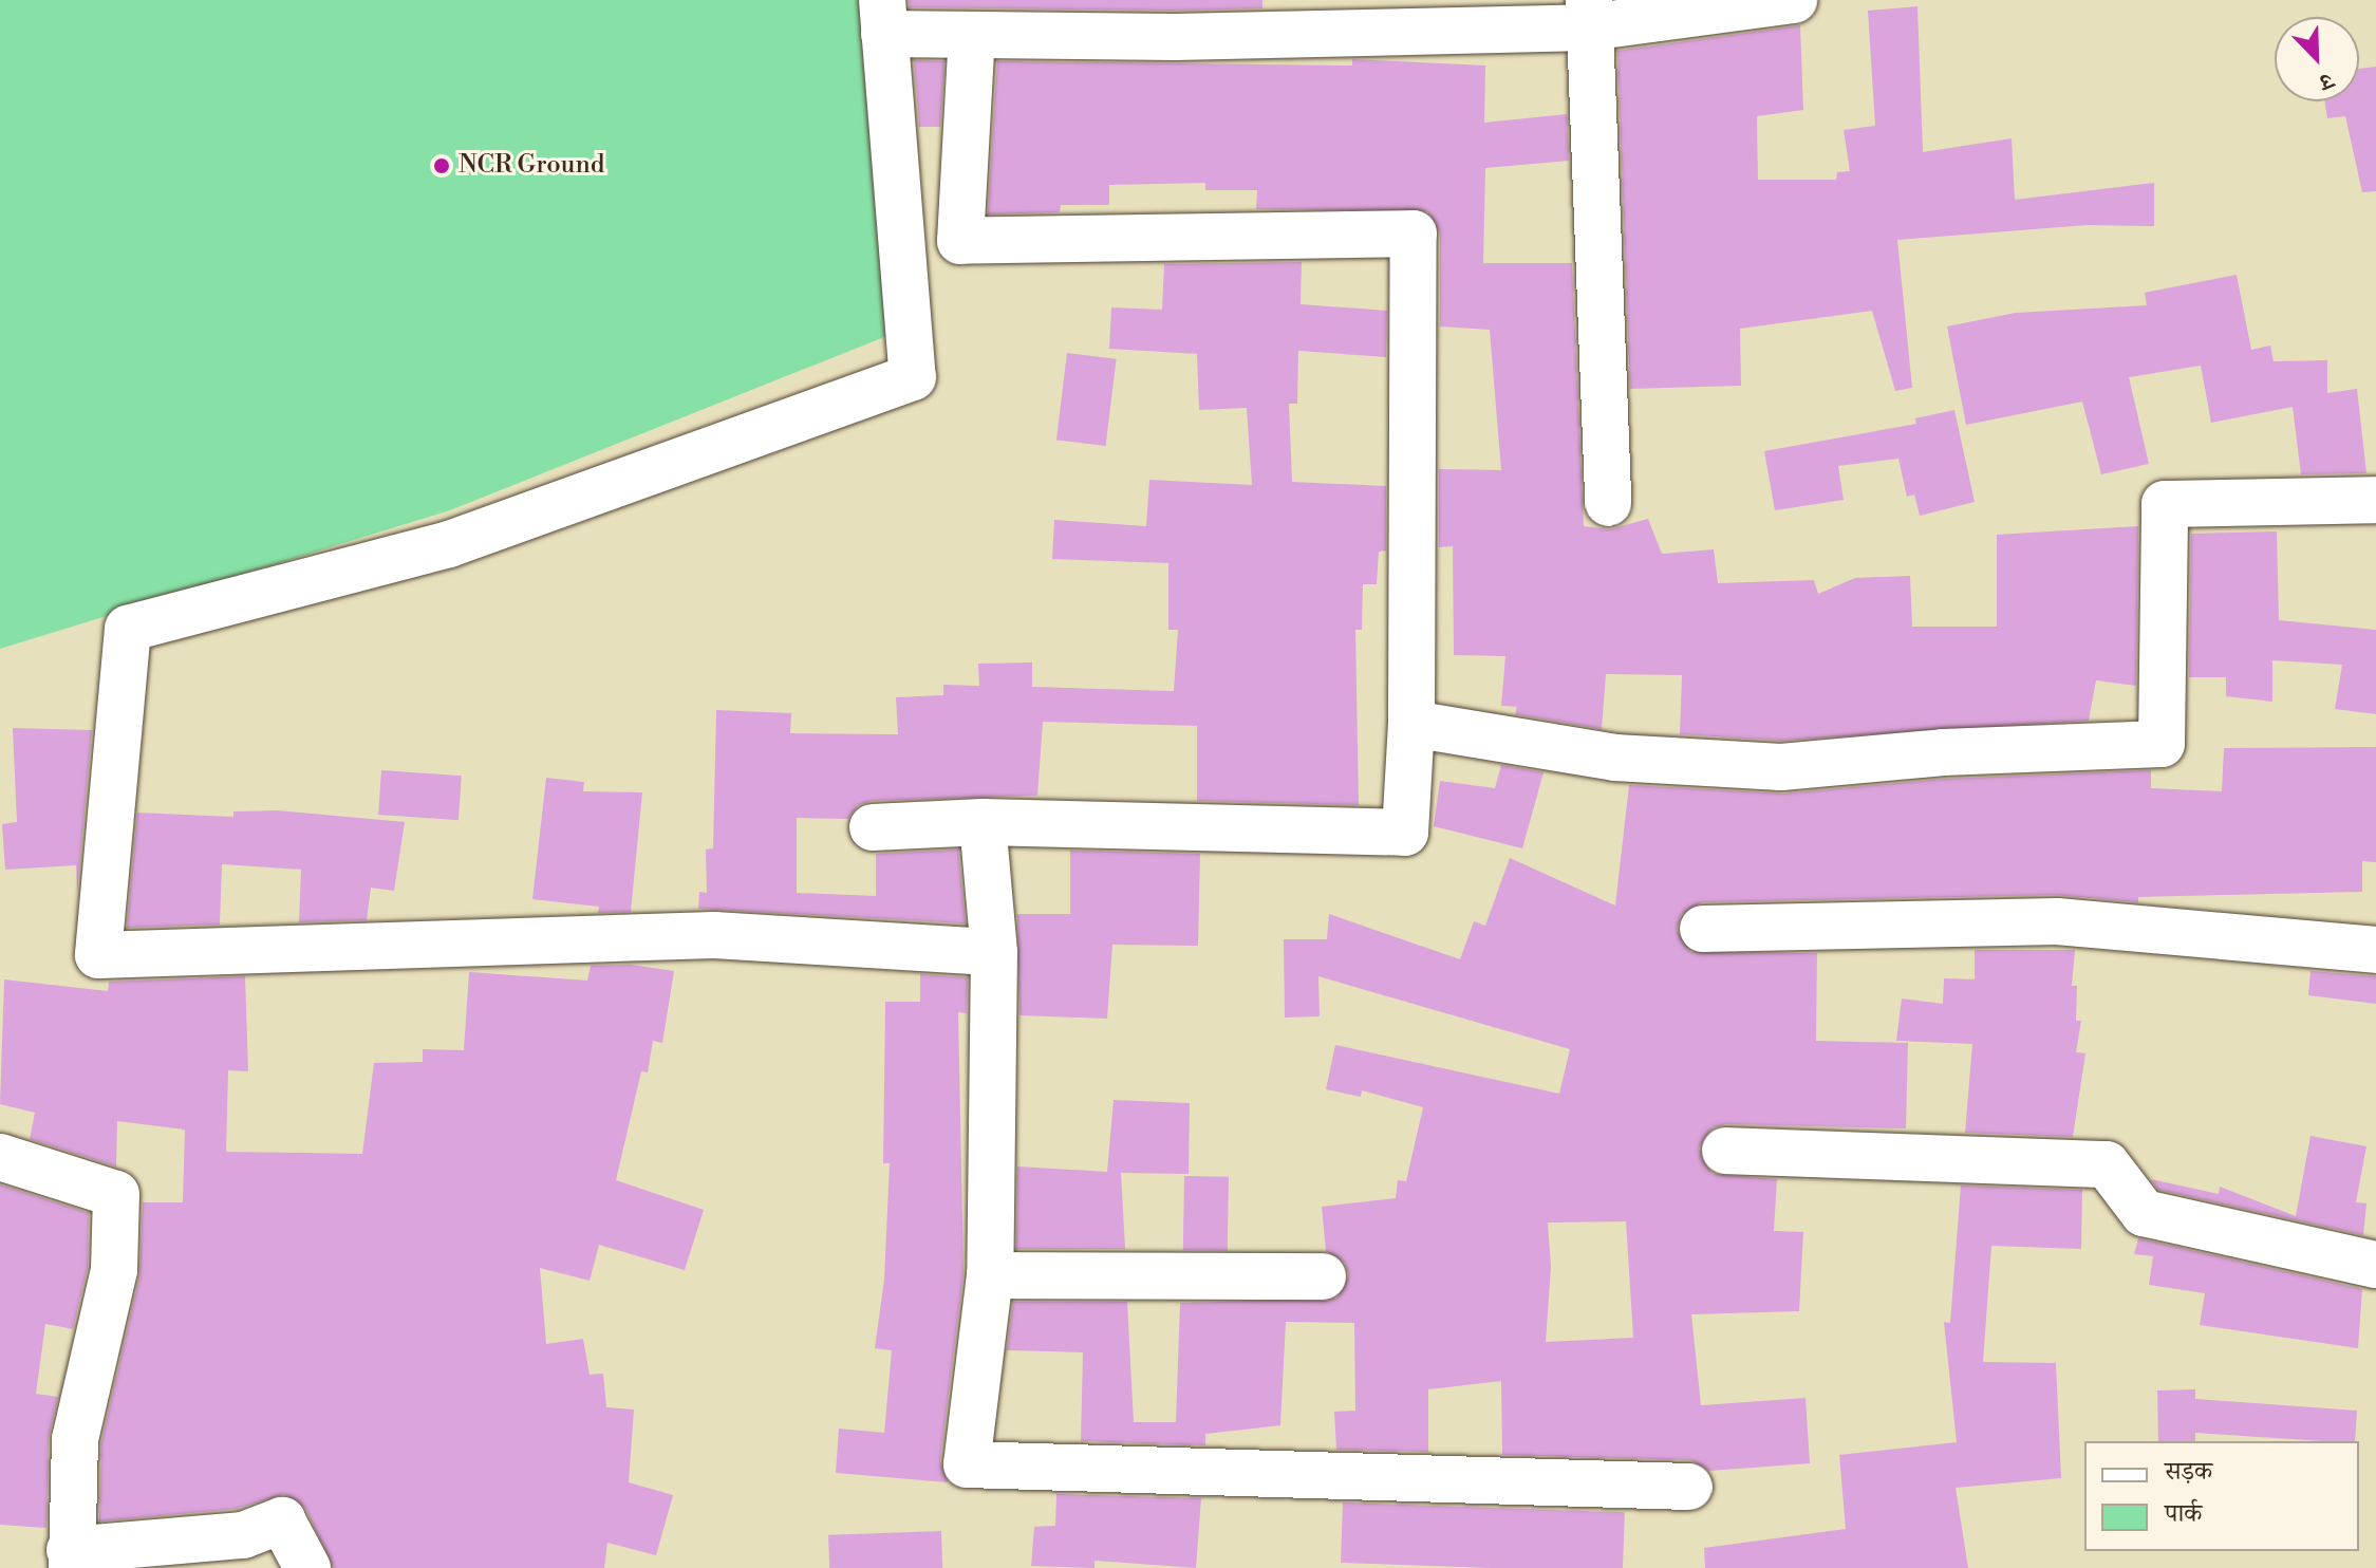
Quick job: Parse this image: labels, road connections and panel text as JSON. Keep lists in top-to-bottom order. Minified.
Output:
{"places":["NCR Ground"],"legend":["सड़क","पार्क"],"north":"bottom right"}
